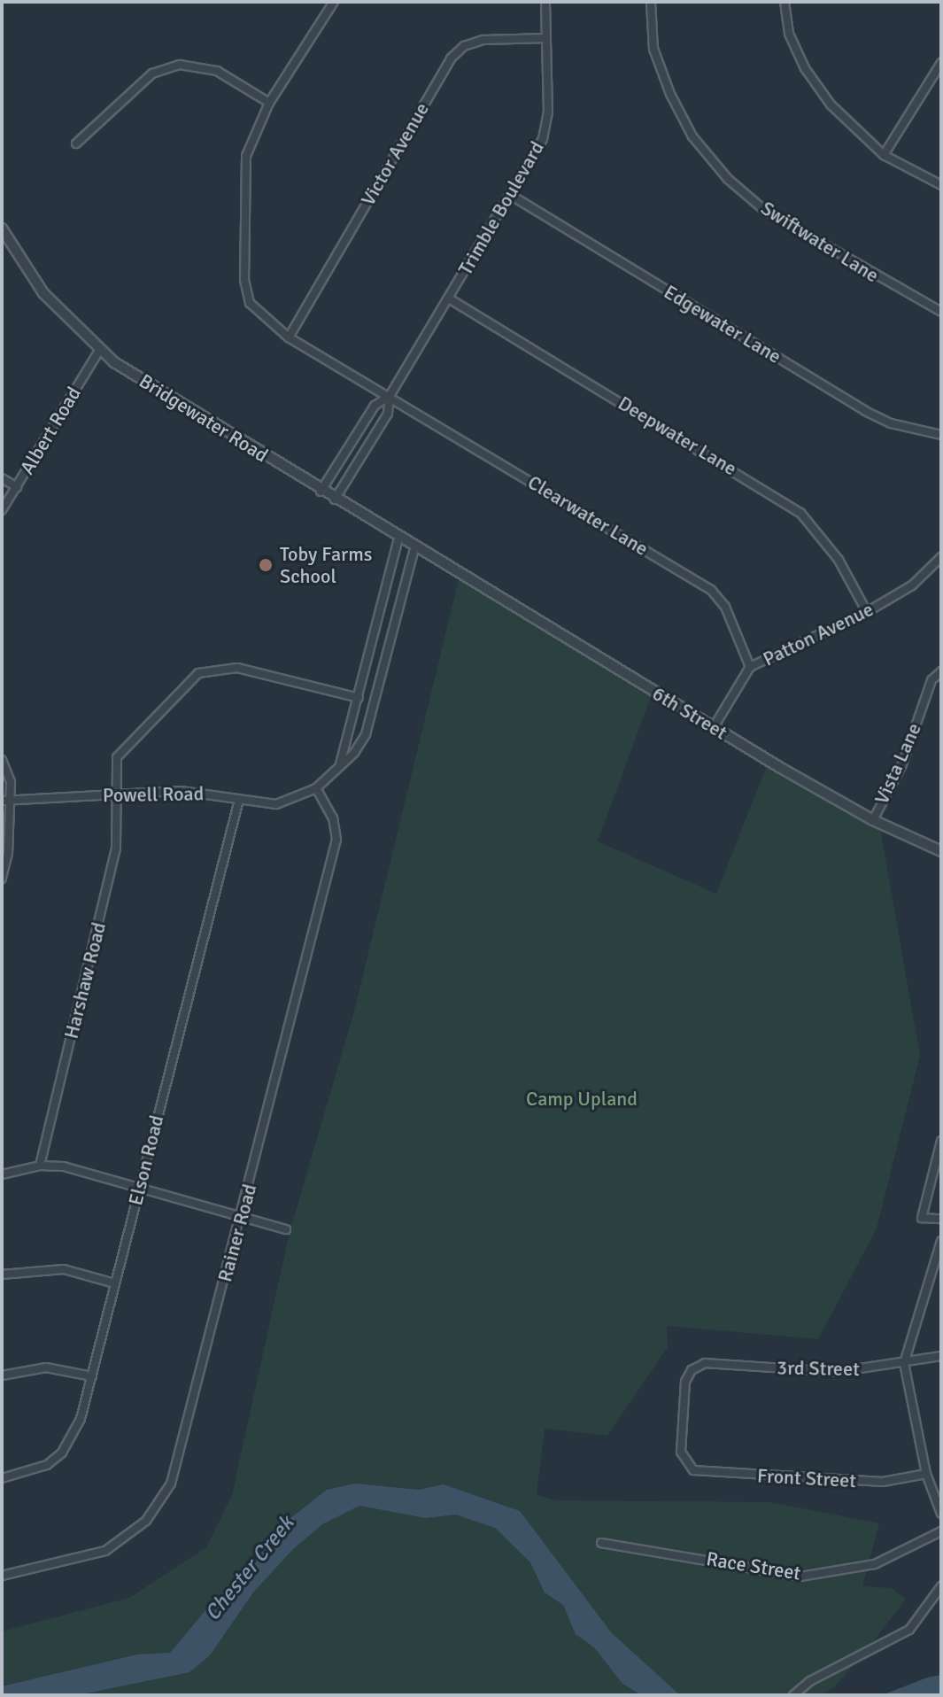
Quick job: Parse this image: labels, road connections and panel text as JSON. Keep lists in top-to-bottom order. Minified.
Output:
{"streets":{"street":["Victor Avenue","Trimble Boulevard","Swiftwater Lane","Edgewater Lane","Bridgewater Road","Albert Road","Deepwater Lane","Clearwater Lane","Patton Avenue","6th Street","Vista Lane","Powell Road","Harshaw Road","Elson Road","Rainer Road","3rd Street","Front Street","Race Street"]},"crossings":[["Victor Avenue","Trimble Boulevard"],["Victor Avenue","Clearwater Lane"],["Trimble Boulevard","Edgewater Lane"],["Trimble Boulevard","Bridgewater Road"],["Trimble Boulevard","Deepwater Lane"],["Trimble Boulevard","Clearwater Lane"],["Bridgewater Road","Albert Road"],["Bridgewater Road","6th Street"],["Bridgewater Road","Powell Road"],["Deepwater Lane","Patton Avenue"],["Clearwater Lane","Patton Avenue"],["Patton Avenue","6th Street"],["6th Street","Vista Lane"],["Powell Road","Harshaw Road"],["Powell Road","Elson Road"],["Powell Road","Rainer Road"],["3rd Street","Front Street"]],"water":["Chester Creek"],"parks":["Camp Upland"],"places":["Toby Farms School"]}
